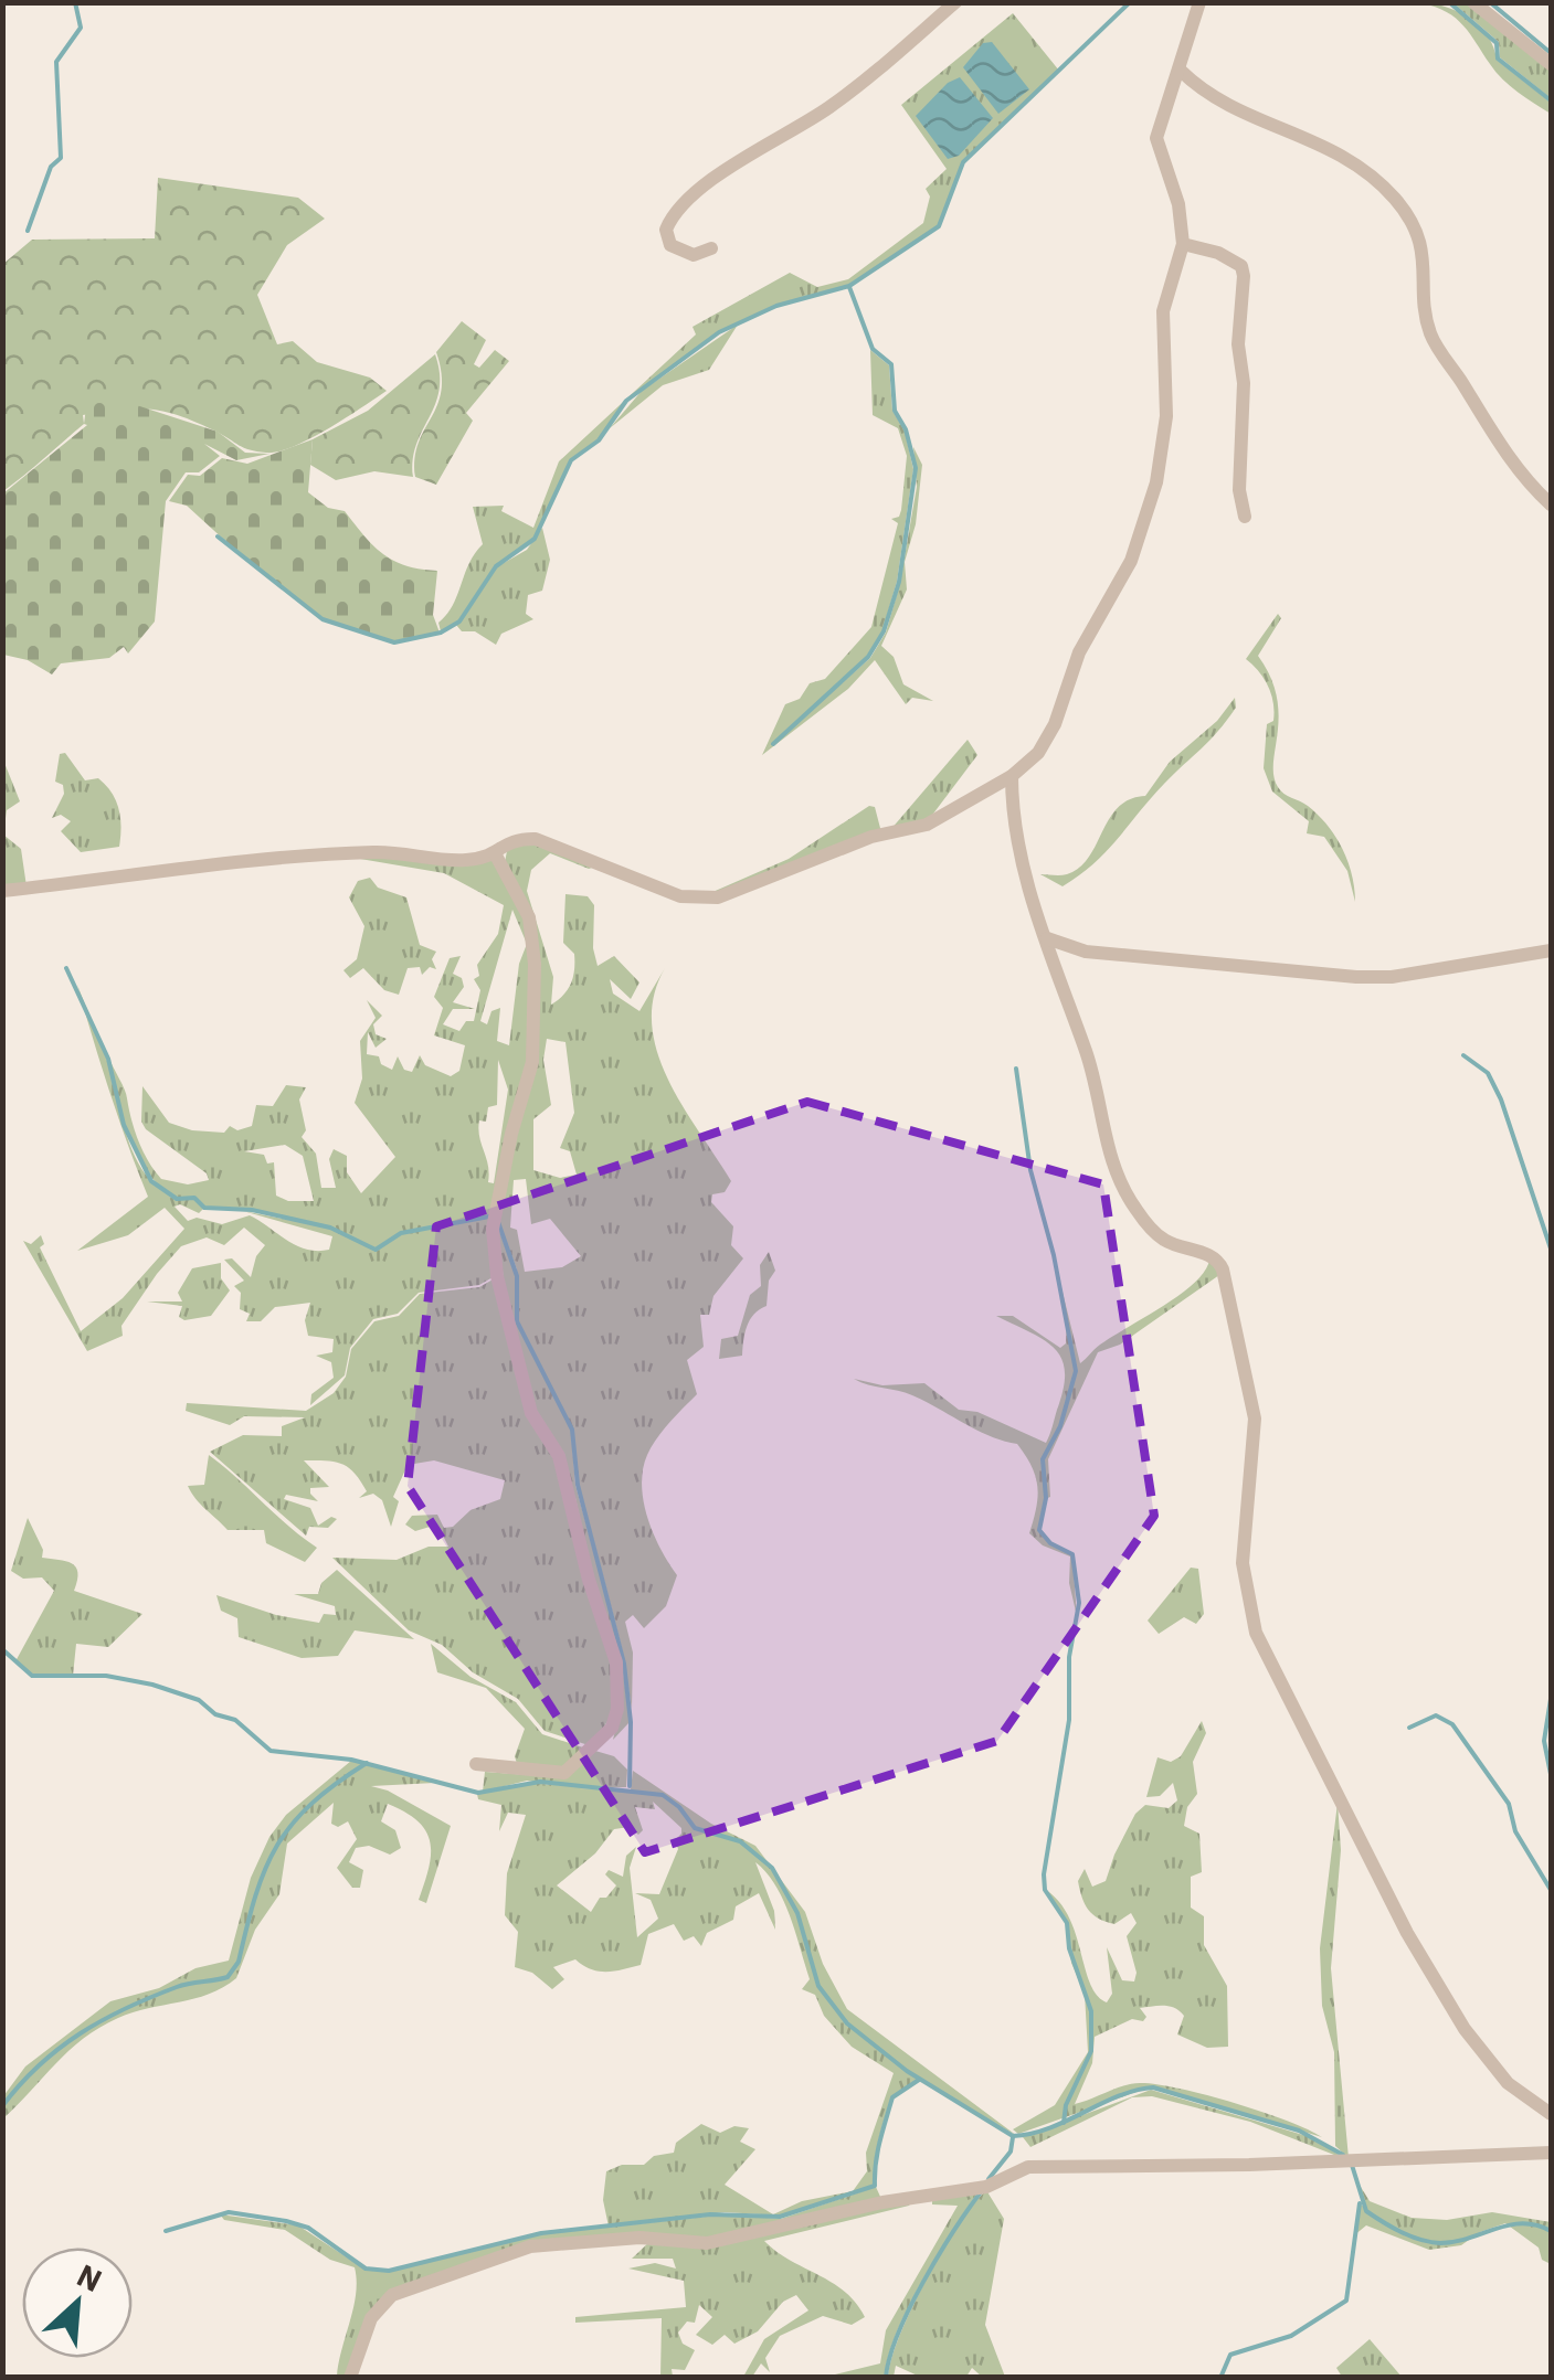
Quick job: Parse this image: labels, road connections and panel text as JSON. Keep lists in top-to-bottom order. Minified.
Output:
{"north":"top right"}
